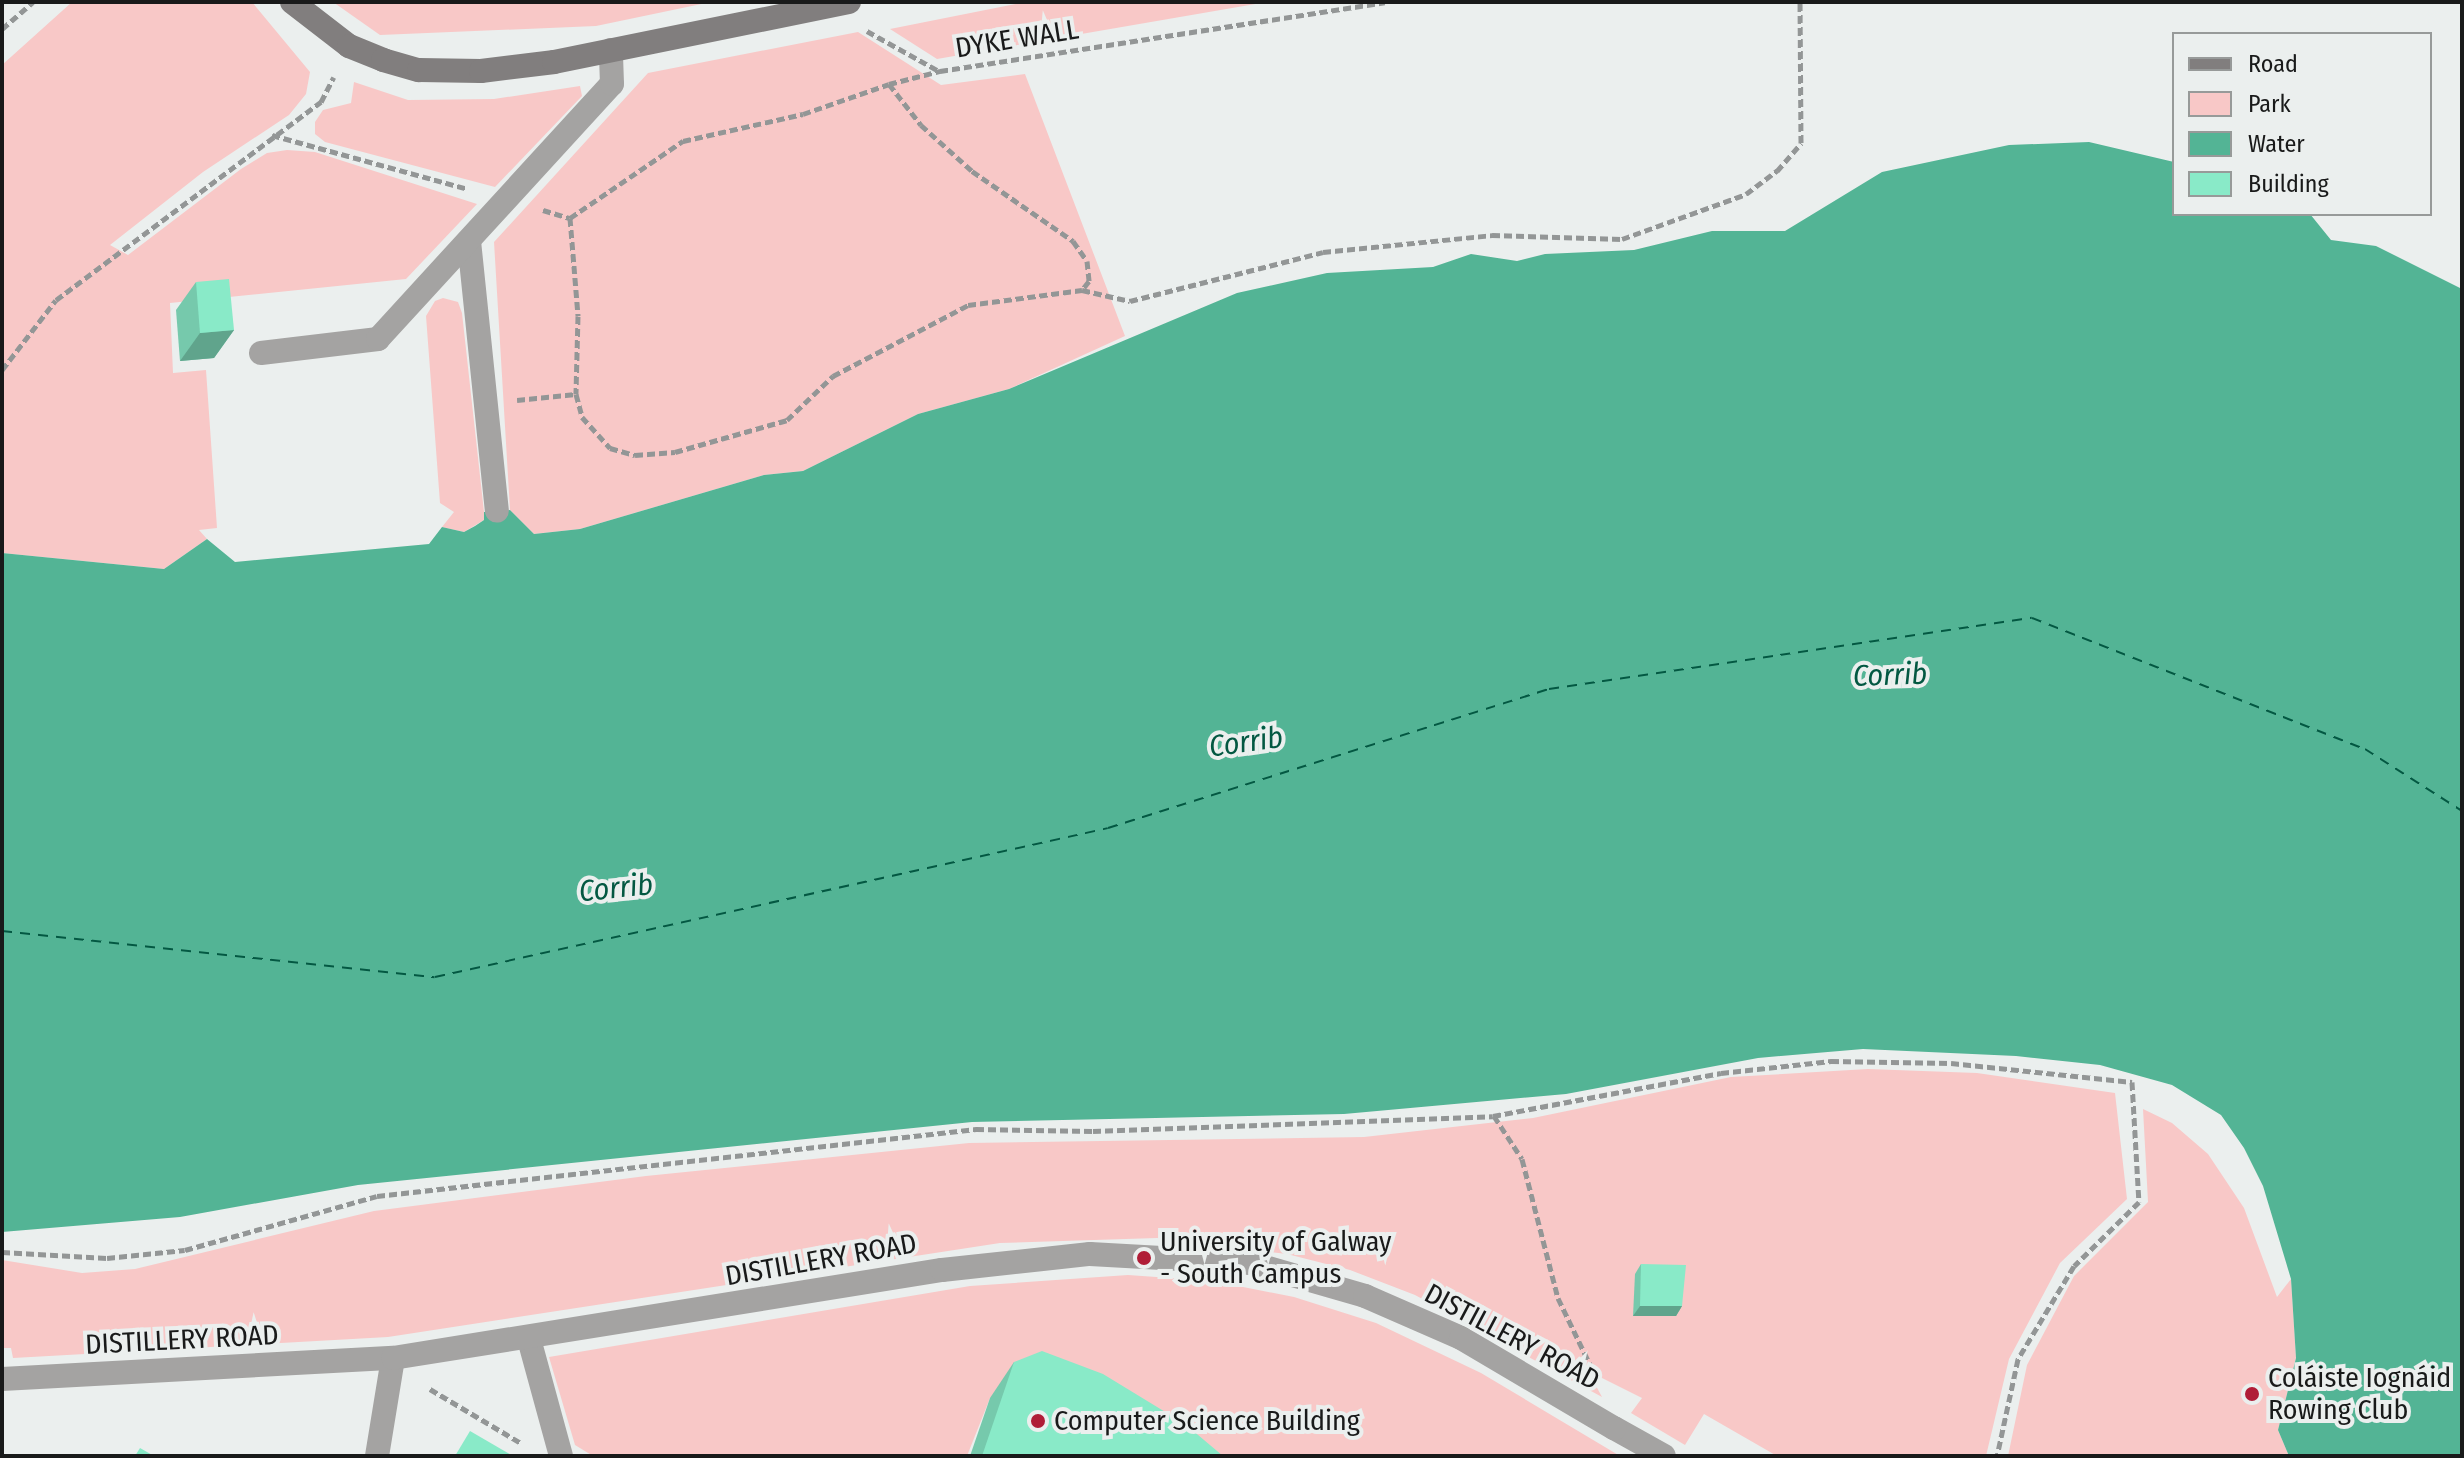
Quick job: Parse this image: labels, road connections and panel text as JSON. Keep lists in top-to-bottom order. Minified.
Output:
{"streets":{"street":["DISTILLERY ROAD"],"path":["DYKE WALL"]},"water":["Corrib"],"places":["University of Galway - South Campus","Coláiste Iognáid Rowing Club","Computer Science Building"],"legend":["Road","Park","Water","Building"]}
